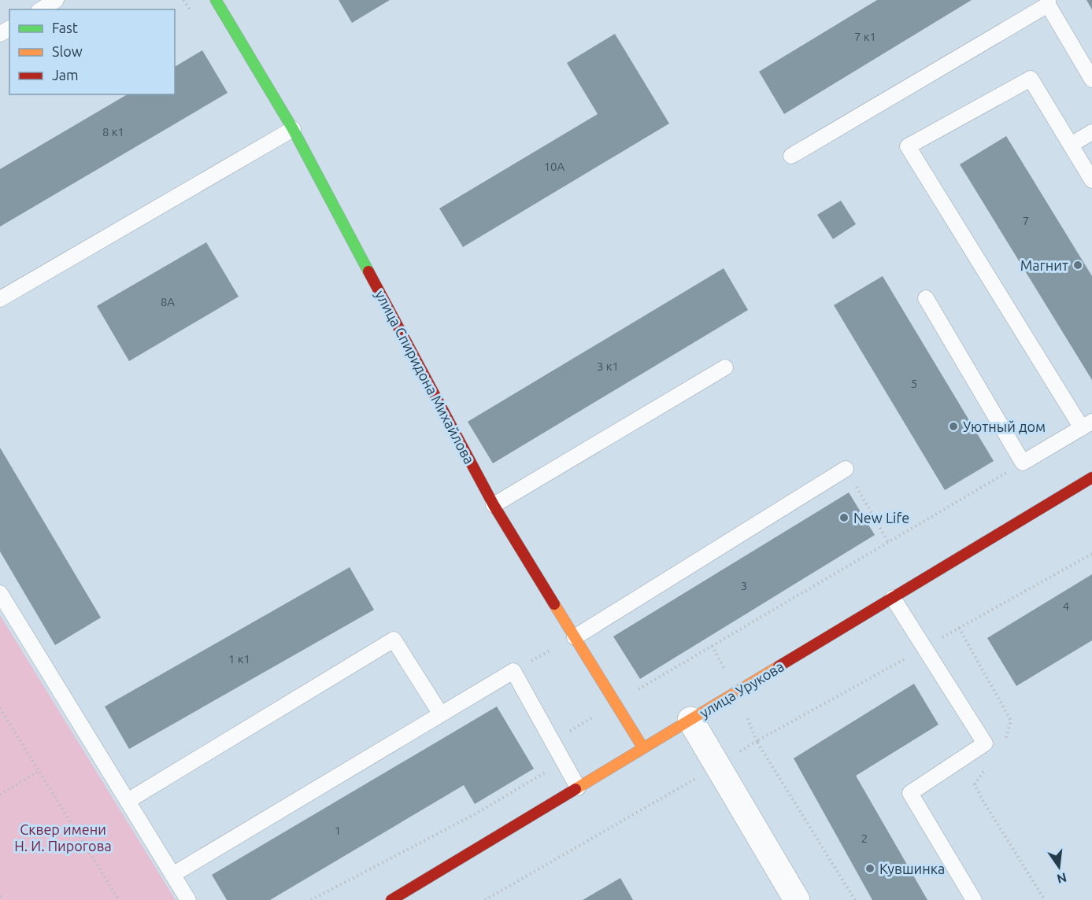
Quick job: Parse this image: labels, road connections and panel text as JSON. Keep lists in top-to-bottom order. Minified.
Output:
{"streets":{"street":["улица Спиридона Михайлова","улица Урукова"]},"crossings":[["улица Спиридона Михайлова","улица Урукова"]],"parks":["Сквер имени Н. И. Пирогова"],"places":["Магнит","Уютный дом","New Life","Кувшинка"],"house_numbers":["7 к1","8 к1","10А","7","8А","3 к1","5","3","4","1 к1","1","2"],"legend":["Fast","Slow","Jam"],"north":"bottom"}
